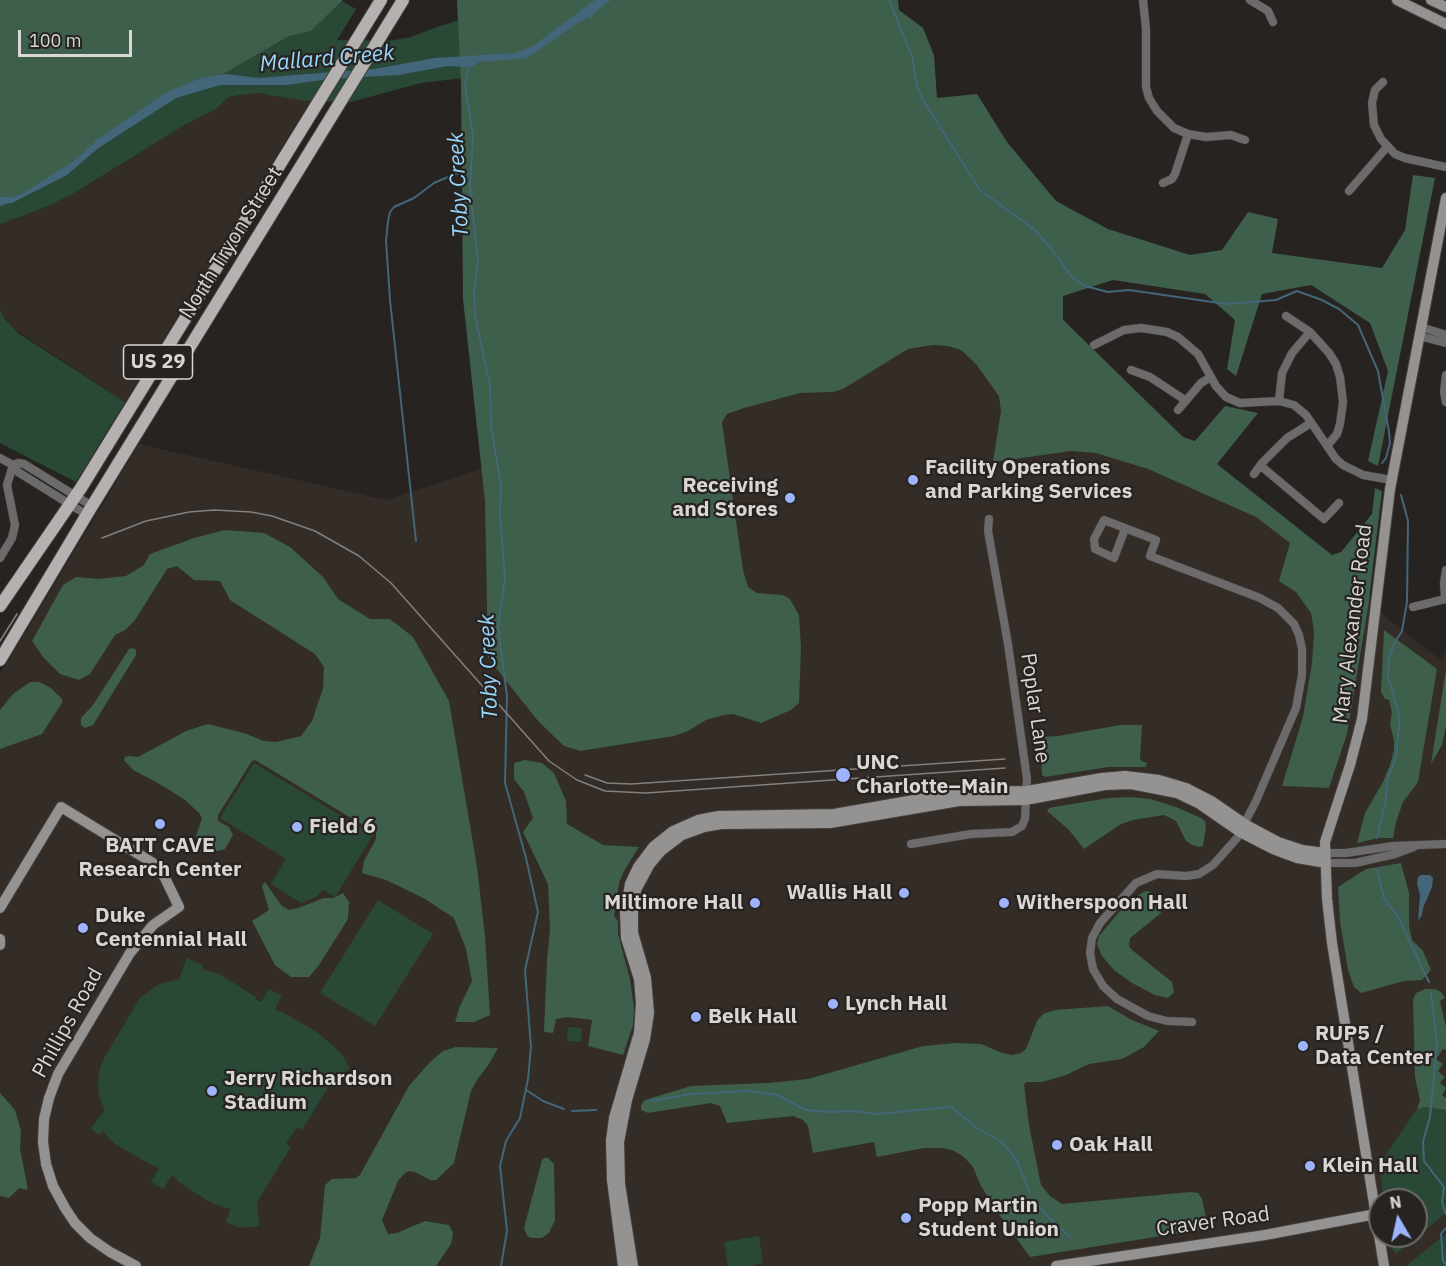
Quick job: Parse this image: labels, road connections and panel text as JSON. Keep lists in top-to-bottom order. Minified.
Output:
{"streets":{"main road":["North Tryon Street","US 29"],"street":["Mary Alexander Road","Poplar Lane","Phillips Road","Craver Road"]},"water":["Mallard Creek","Toby Creek"],"places":["Facility Operations and Parking Services","Receiving and Stores","UNC Charlotte–Main","BATT CAVE Research Center","Field 6","Wallis Hall","Miltimore Hall","Witherspoon Hall","Duke Centennial Hall","Lynch Hall","Belk Hall","RUP5 / Data Center","Jerry Richardson Stadium","Oak Hall","Klein Hall","Popp Martin Student Union"],"scale_bar":"100 m","north":"top"}
